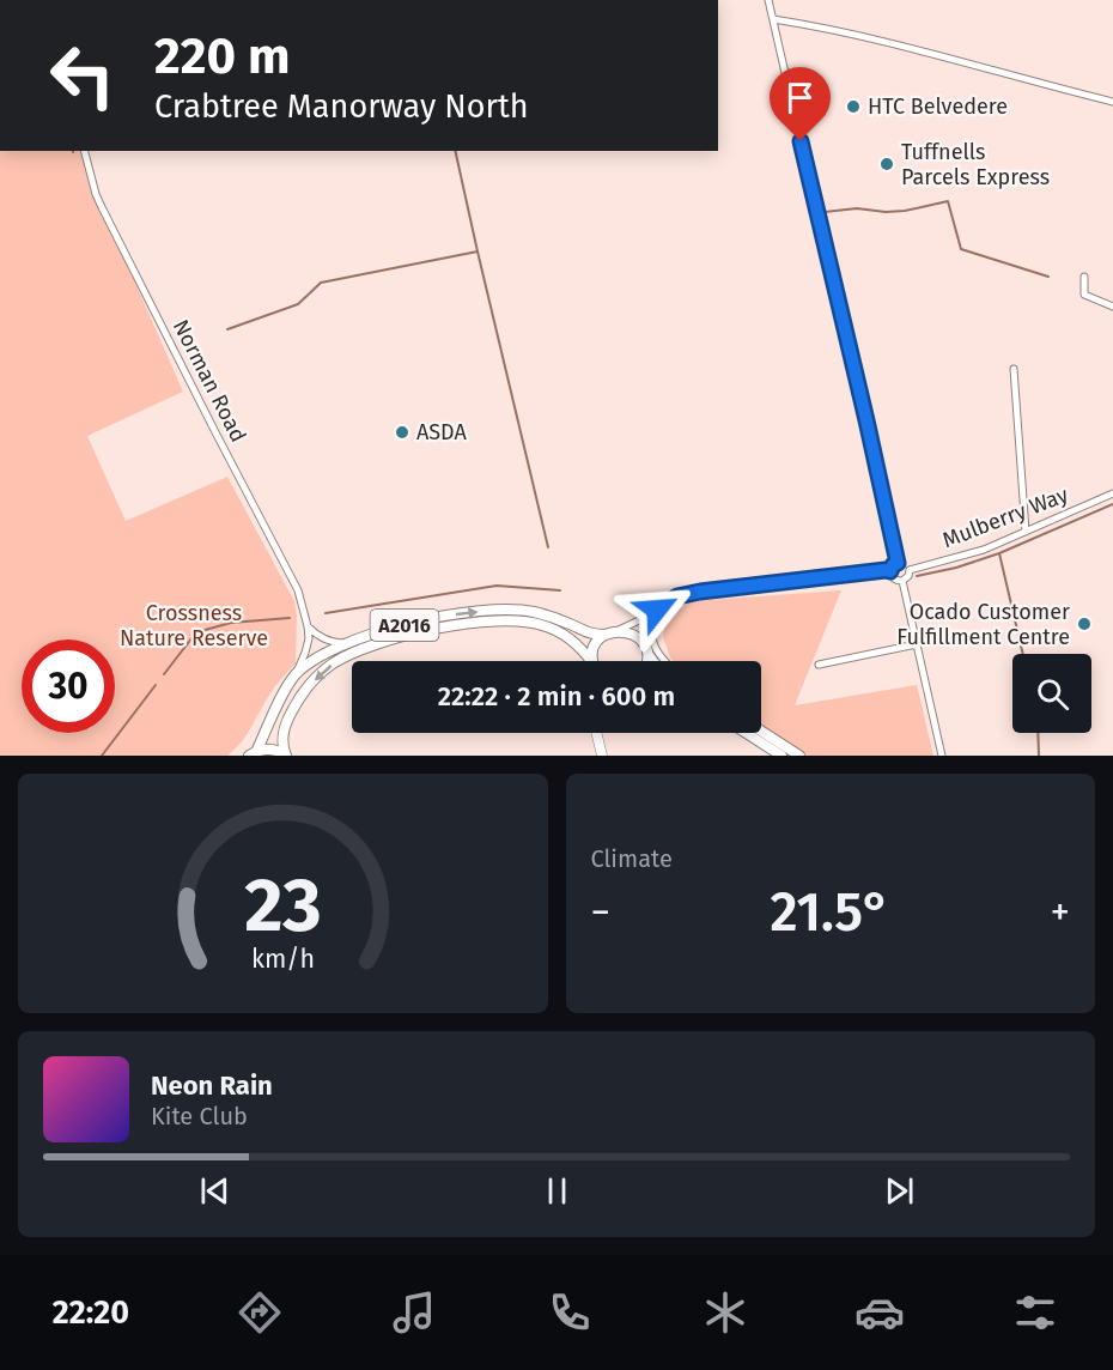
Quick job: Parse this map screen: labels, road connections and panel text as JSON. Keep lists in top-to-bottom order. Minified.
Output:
{"streets":{"main road":["A2016"],"street":["Norman Road","Mulberry Way"]},"crossings":[["Norman Road","A2016"]],"parks":["Crossness Nature Reserve"],"places":["HTC Belvedere","Tuffnells Parcels Express","ASDA","Ocado Customer Fulfillment Centre"],"page":{"turn":["220 m","Crabtree Manorway North"],"limit":"30","trip":"22:22 · 2 min · 600 m","tile":"Climate","heat":["−","21.5°","+"],"song":["Neon Rain","Kite Club"],"tabs":"22:20","gauge":["23","km/h"]}}
